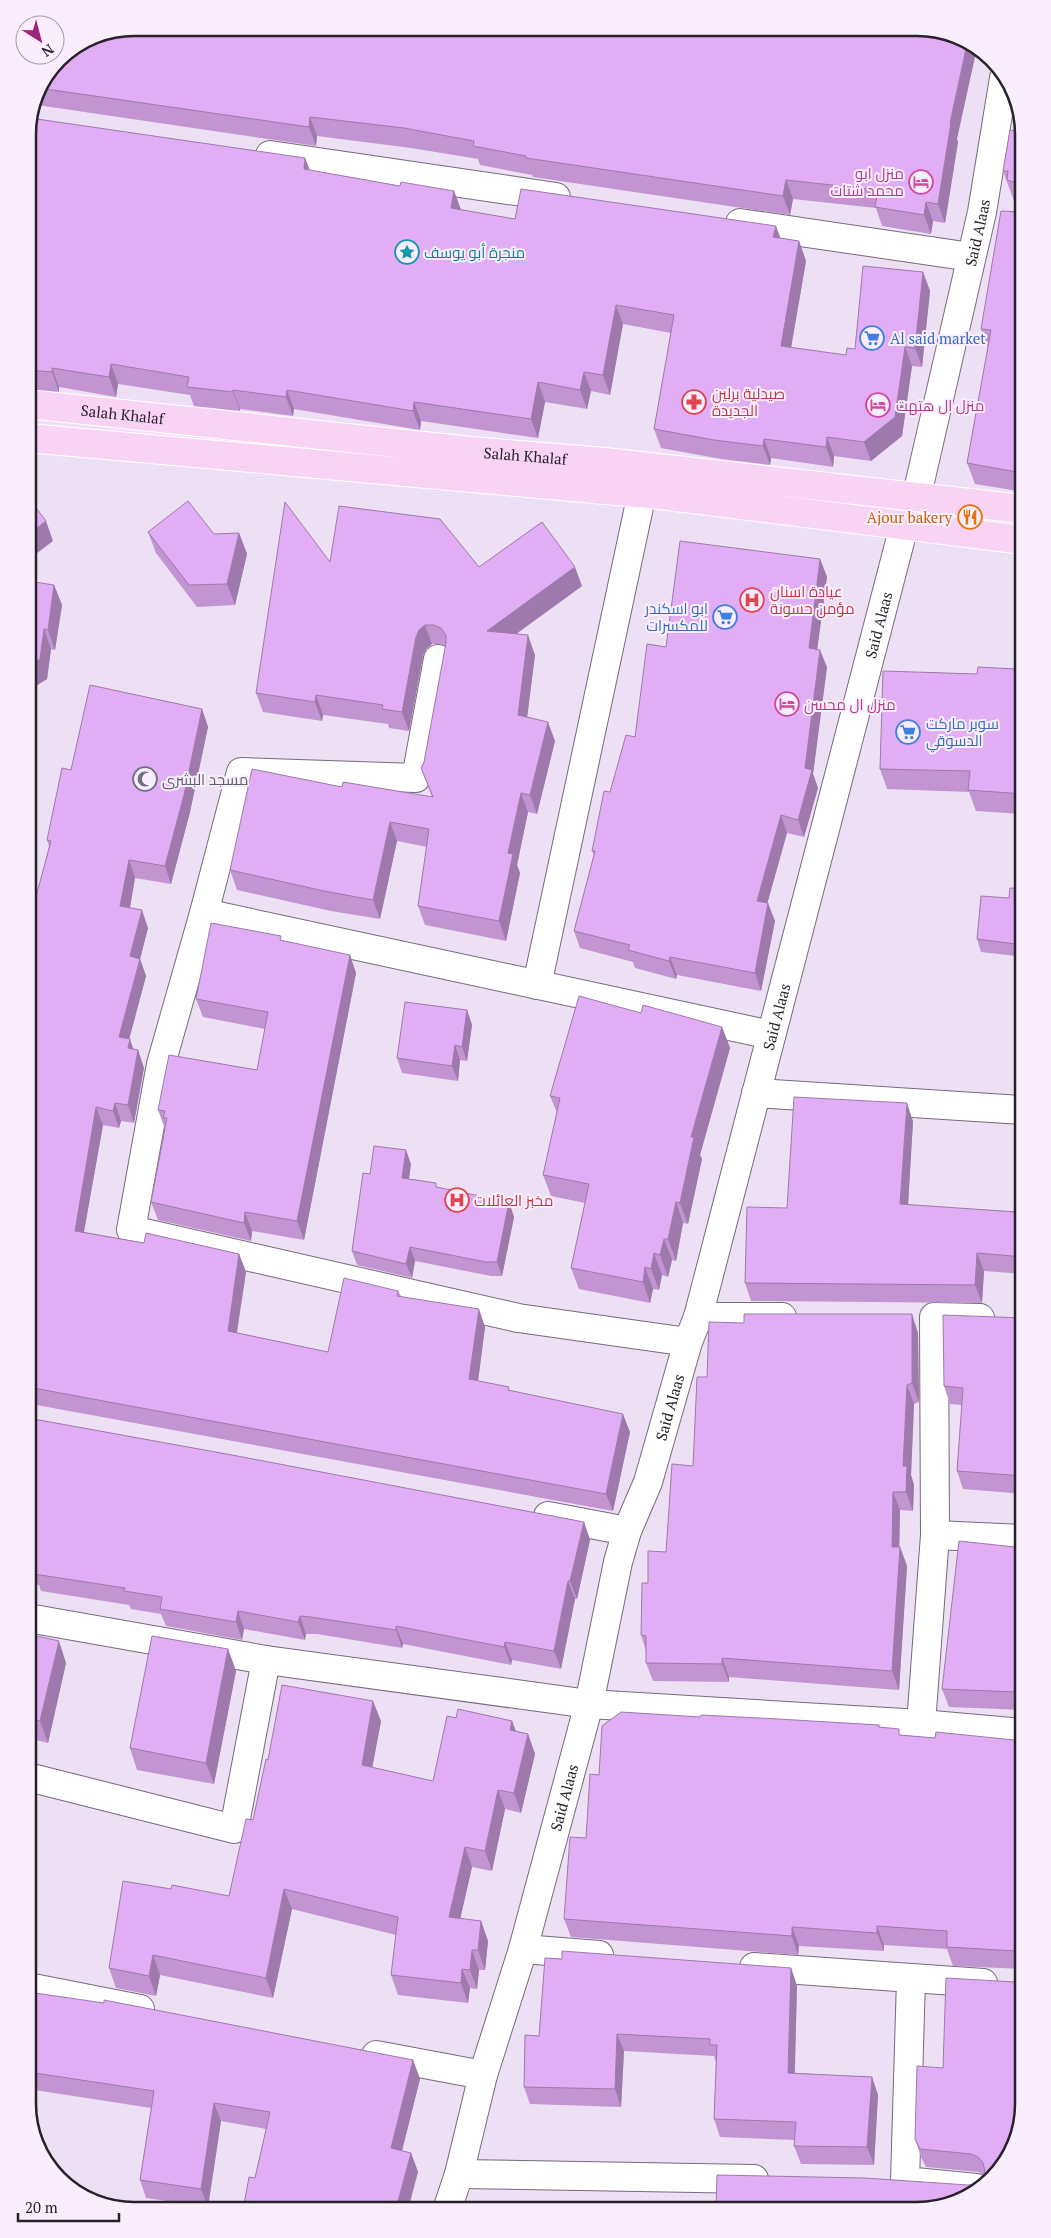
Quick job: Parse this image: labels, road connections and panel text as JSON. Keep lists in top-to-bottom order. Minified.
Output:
{"streets":{"main road":["Salah Khalaf"],"street":["Said Alaas"]},"crossings":[["Said Alaas","Salah Khalaf"]],"places":{"hotel":["منزل ابو محمد شتات","منزل ال هتهت","منزل ال محسن"],"place":["منجرة أبو يوسف"],"supermarket":["Al said market","ابو اسكندر للمكسرات","سوبر ماركت الدسوقي"],"pharmacy":["صيدلية برلين الجديدة"],"restaurant":["Ajour bakery"],"hospital":["عيادة اسنان مؤمن حسونة","مخبز العائلات"],"mosque":["مسجد البشرى"]},"scale_bar":"20 m","north":"bottom right"}
